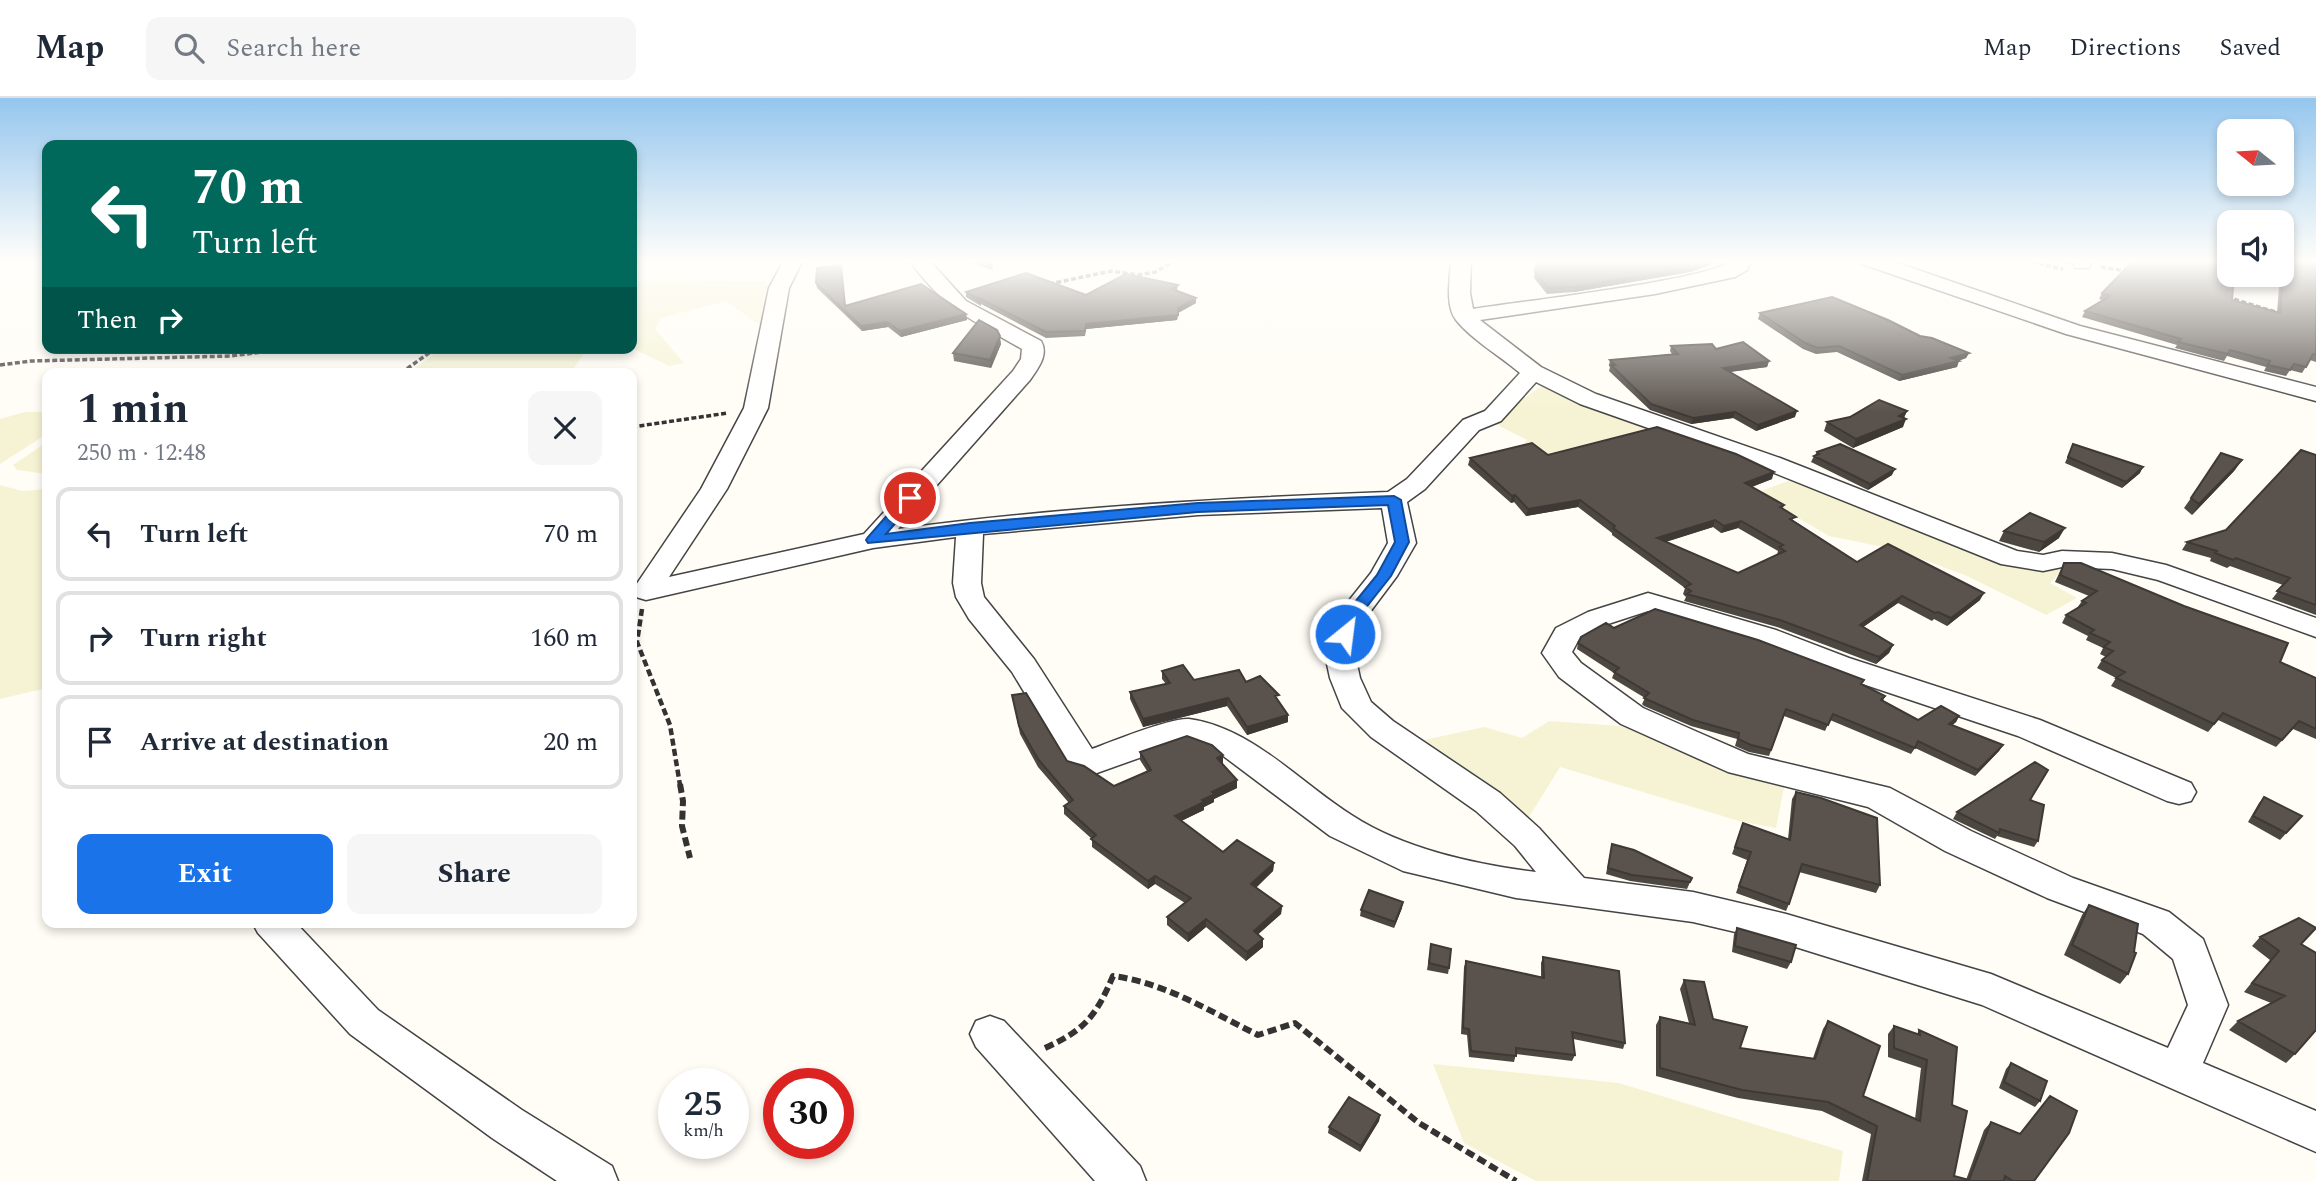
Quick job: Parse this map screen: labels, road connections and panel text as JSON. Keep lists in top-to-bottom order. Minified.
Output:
{"north":"left","page":{"header":"Map","search":"Search here","nav":["Map","Directions","Saved"],"turn":["70 m","Turn left"],"then":"Then","heading":["1 min","250 m · 12:48"],"list":[{"name":"Turn left","value":"70 m"},{"name":"Turn right","value":"160 m"},{"name":"Arrive at destination","value":"20 m"}],"buttons":["Exit","Share"],"speed":"25 km/h","limit":"30"}}
